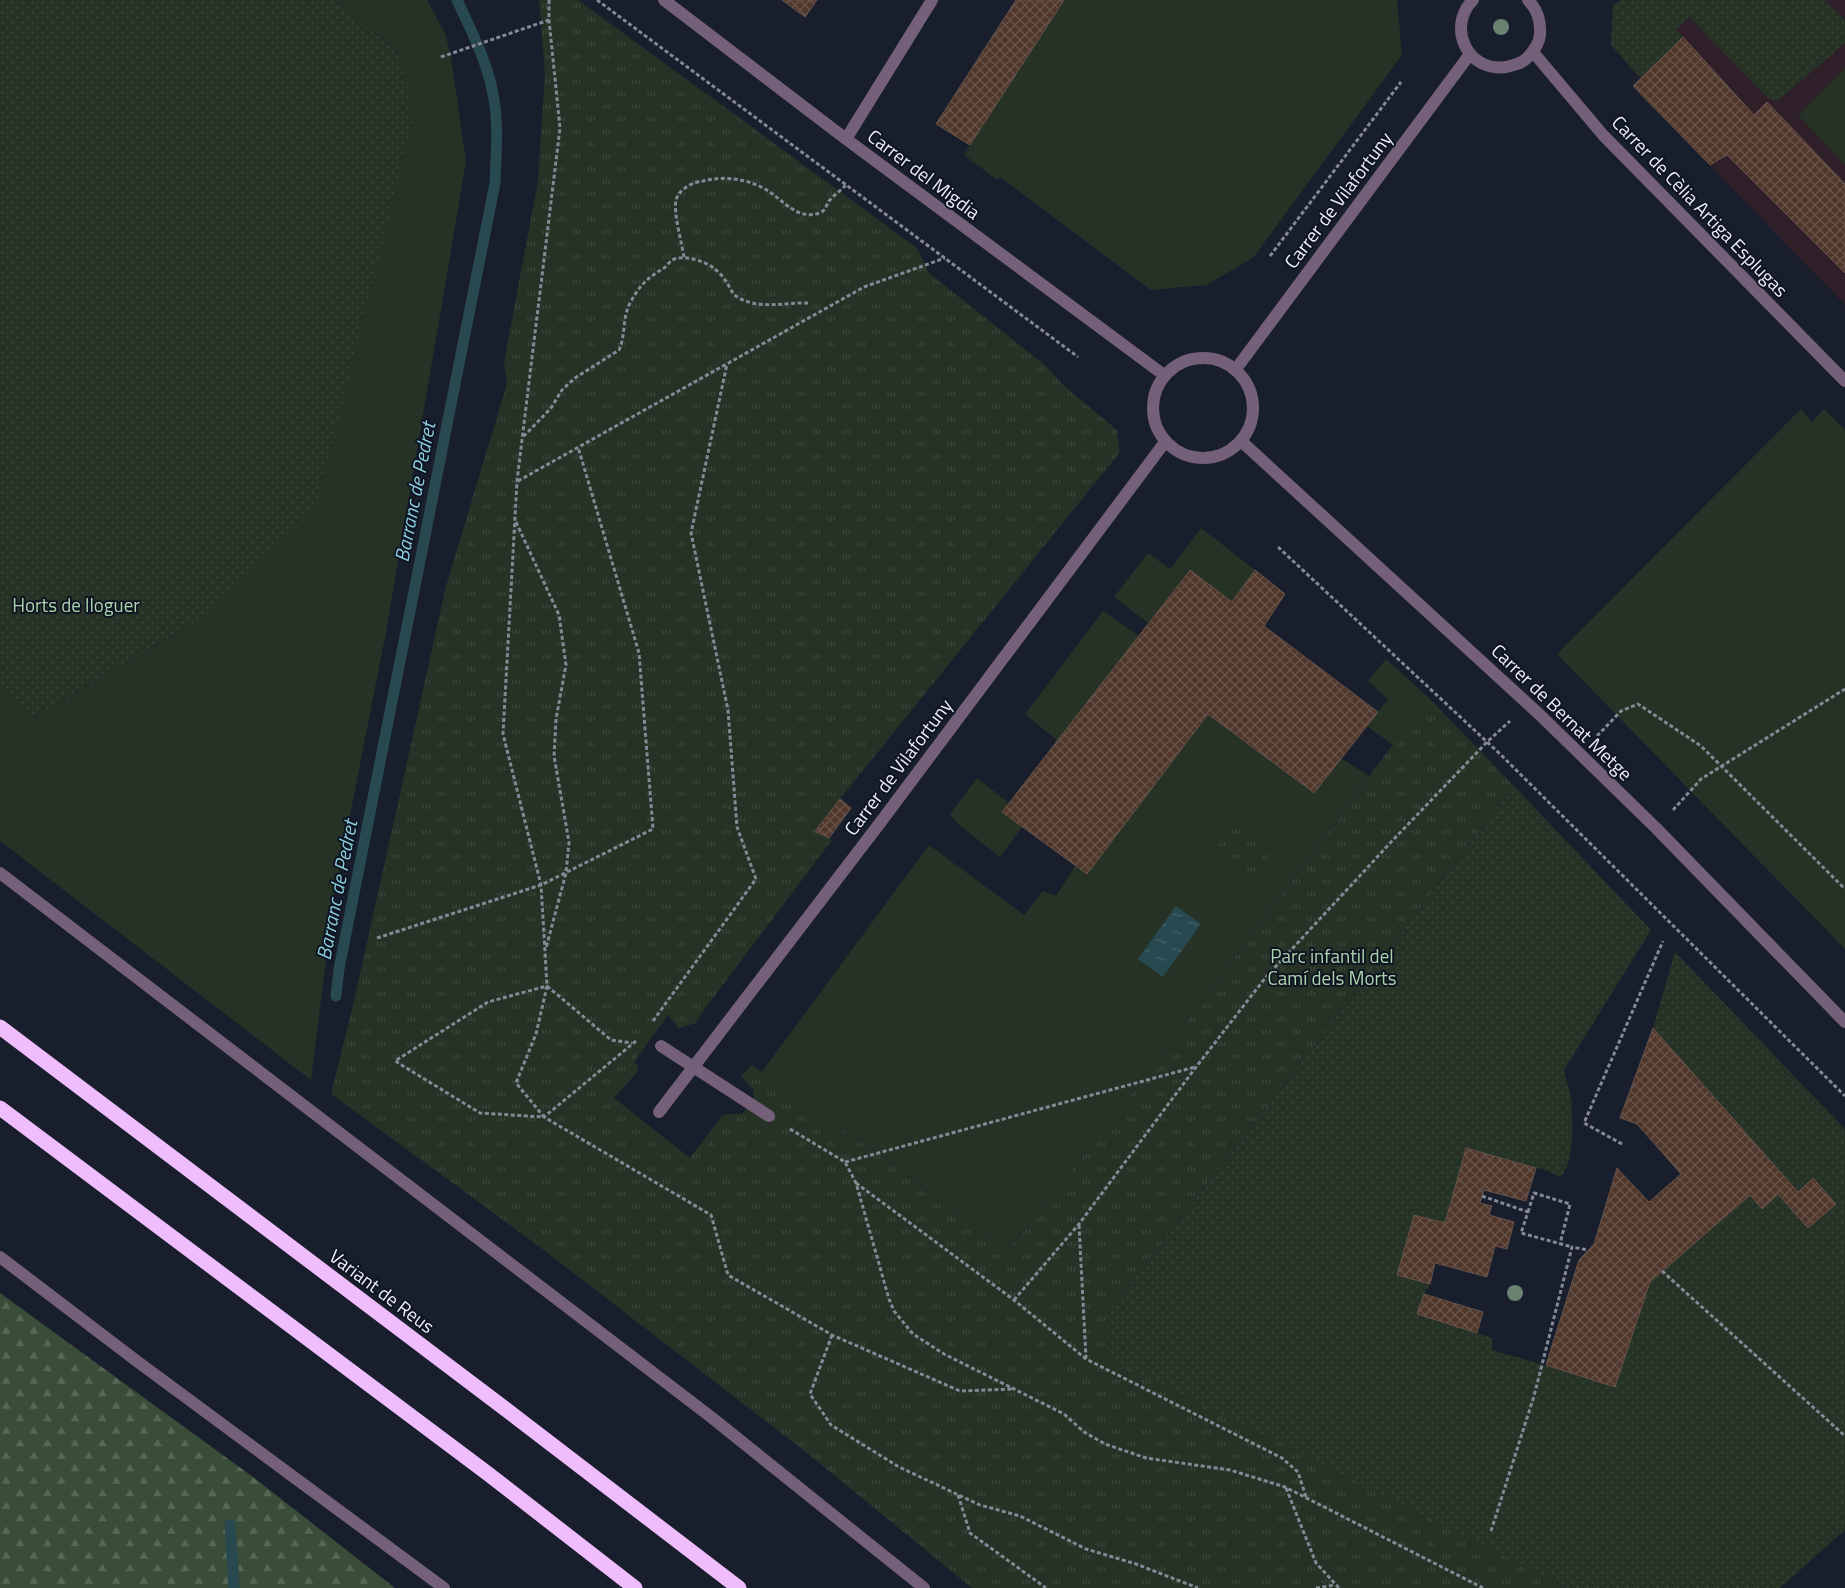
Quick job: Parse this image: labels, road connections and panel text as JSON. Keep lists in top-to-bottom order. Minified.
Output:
{"streets":{"highway":["Variant de Reus"],"street":["Carrer del Migdia","Carrer de Vilafortuny","Carrer de Cèlia Artiga Esplugas","Carrer de Bernat Metge"]},"crossings":[["Carrer del Migdia","Carrer de Vilafortuny"],["Carrer del Migdia","Carrer de Bernat Metge"],["Carrer de Vilafortuny","Carrer de Bernat Metge"]],"water":["Barranc de Pedret"],"parks":["Horts de lloguer","Parc infantil del Camí dels Morts"]}
